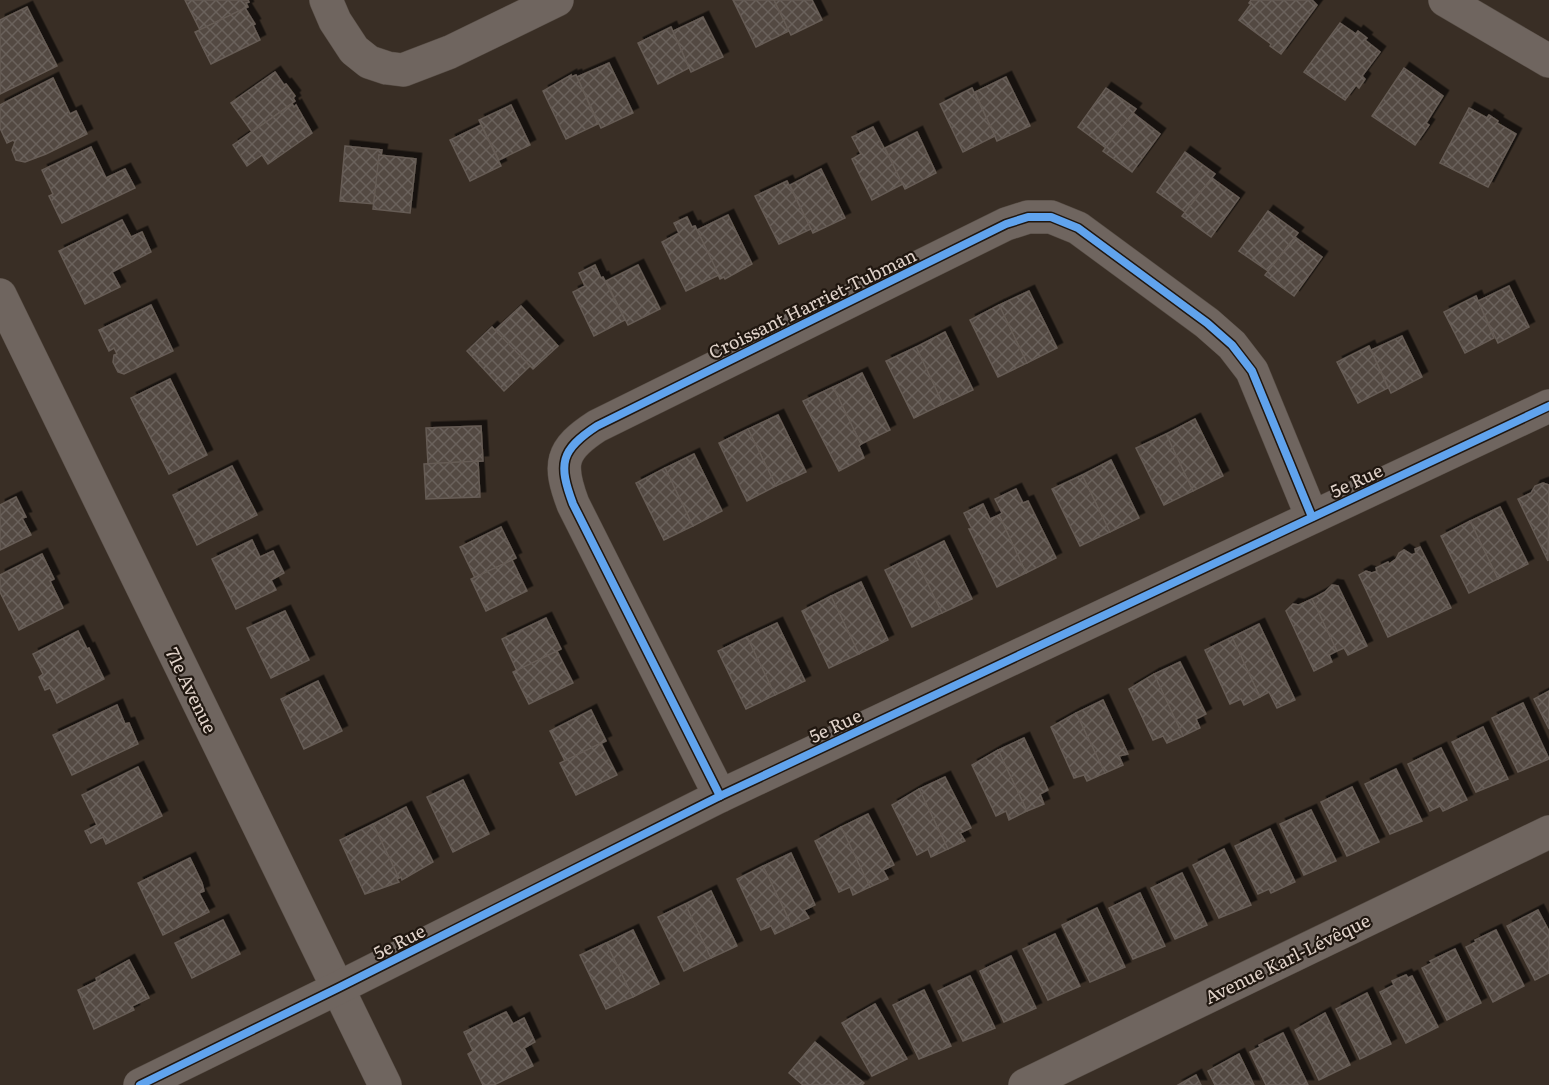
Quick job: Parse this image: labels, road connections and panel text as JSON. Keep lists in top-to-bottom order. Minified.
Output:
{"streets":{"street":["Croissant Harriet-Tubman","5e Rue","71e Avenue","Avenue Karl-Lévêque"]},"crossings":[["Croissant Harriet-Tubman","5e Rue"],["5e Rue","71e Avenue"]]}
